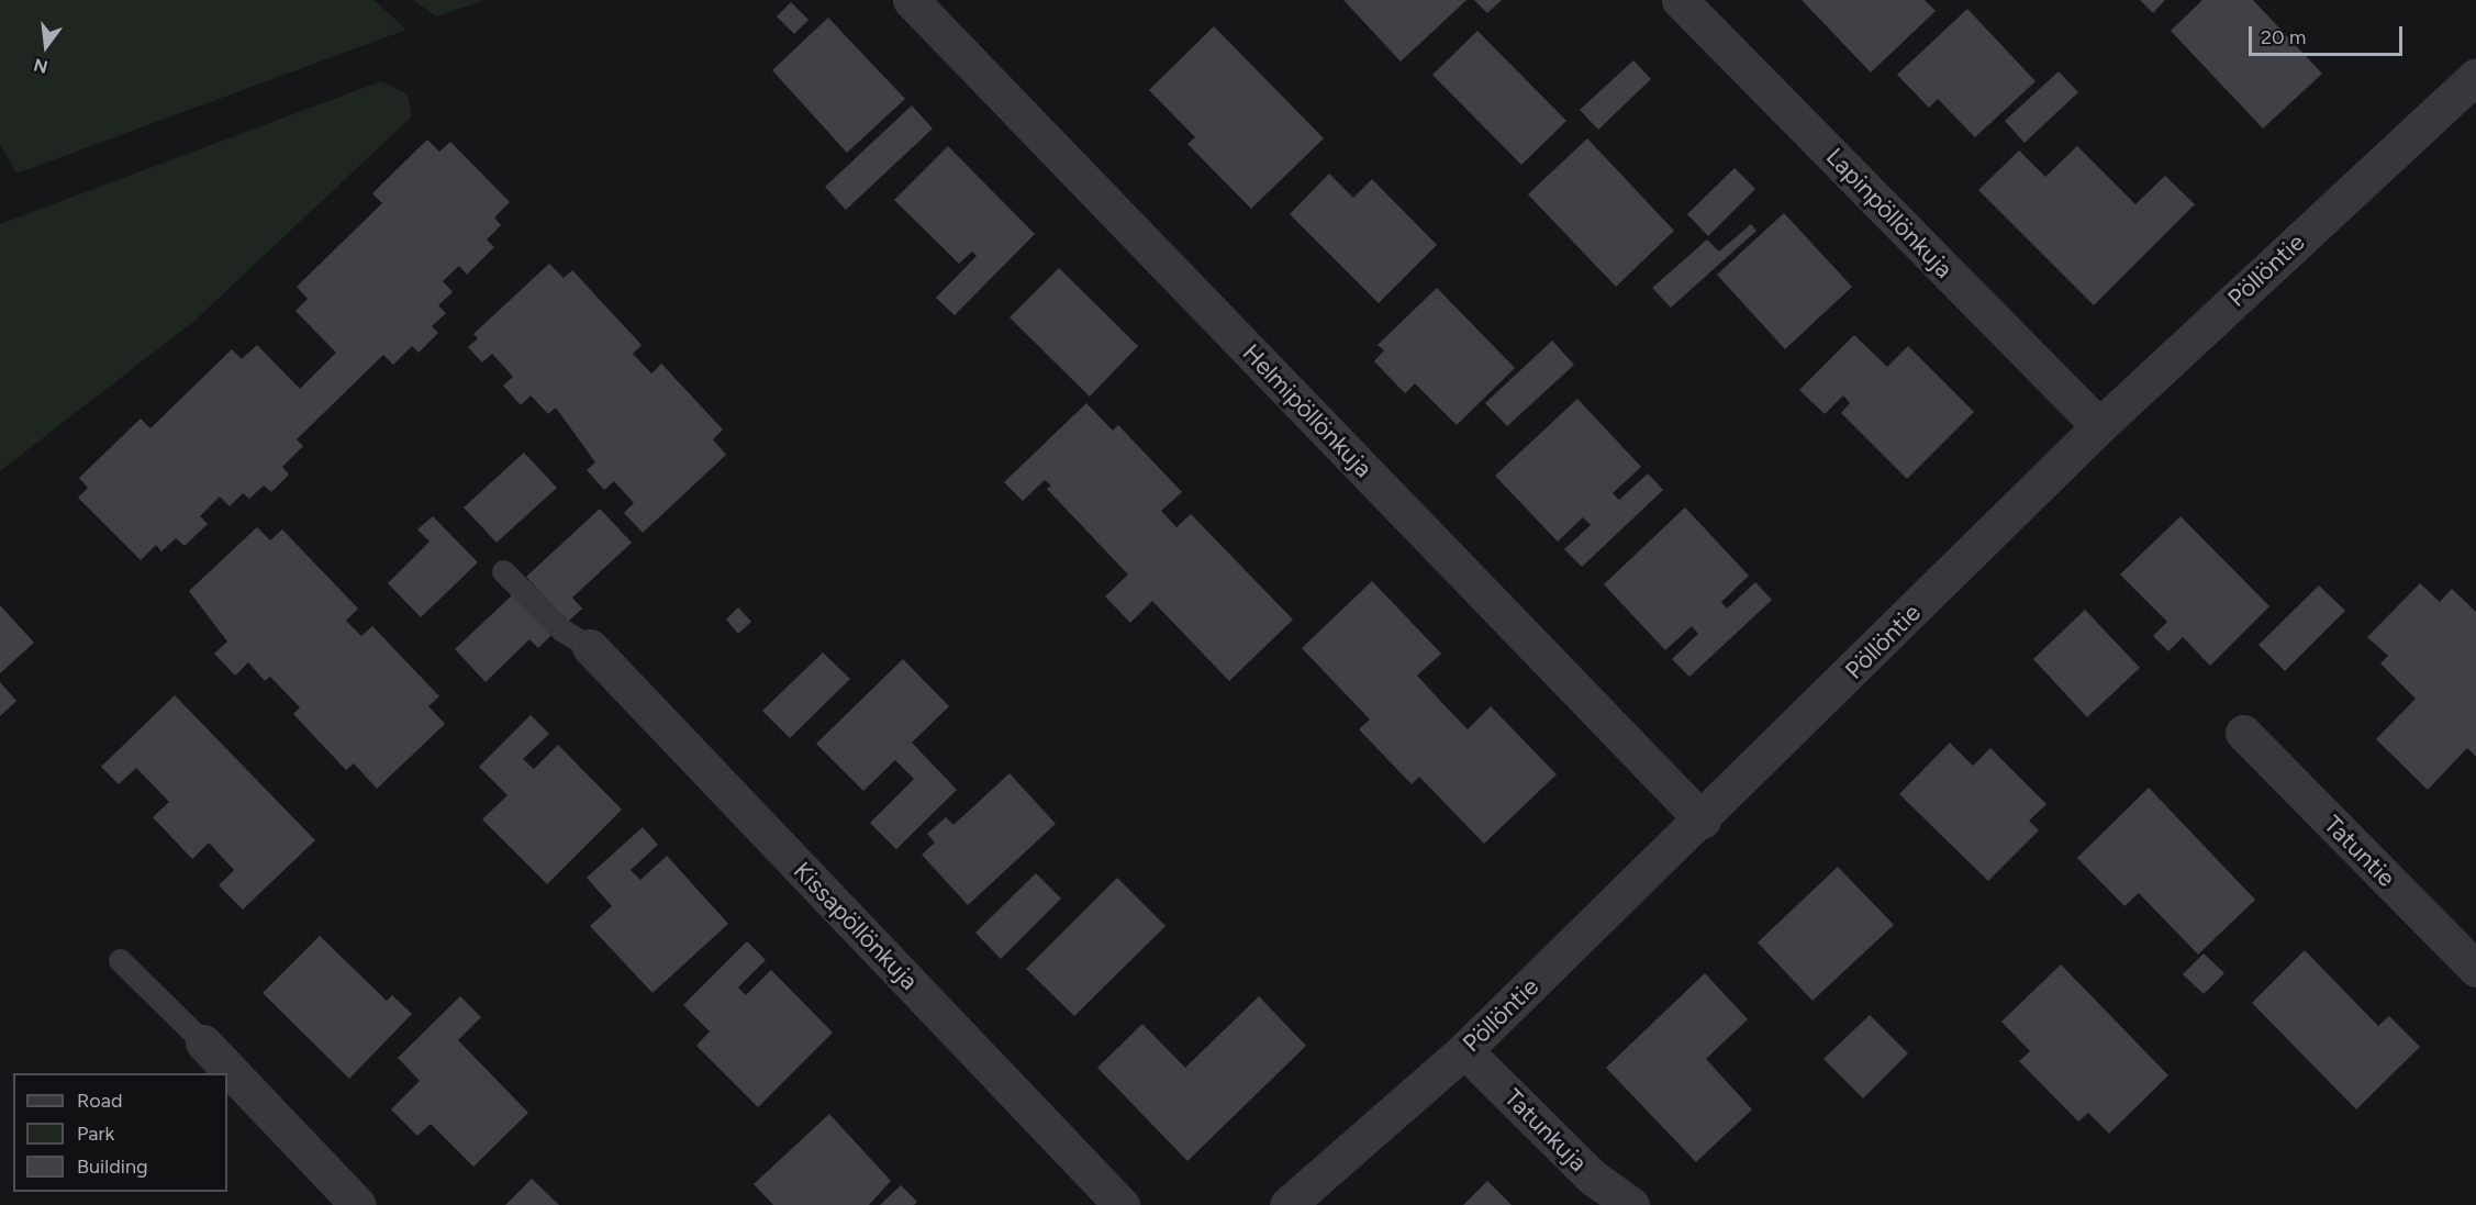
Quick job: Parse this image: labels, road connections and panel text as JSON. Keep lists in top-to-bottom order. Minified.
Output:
{"streets":{"street":["Lapinpöllönkuja","Pöllöntie","Helmipöllönkuja","Tatuntie","Kissapöllönkuja","Tatunkuja"]},"crossings":[["Lapinpöllönkuja","Pöllöntie"],["Pöllöntie","Helmipöllönkuja"],["Pöllöntie","Tatunkuja"]],"legend":["Road","Park","Building"],"scale_bar":"20 m","north":"bottom"}
